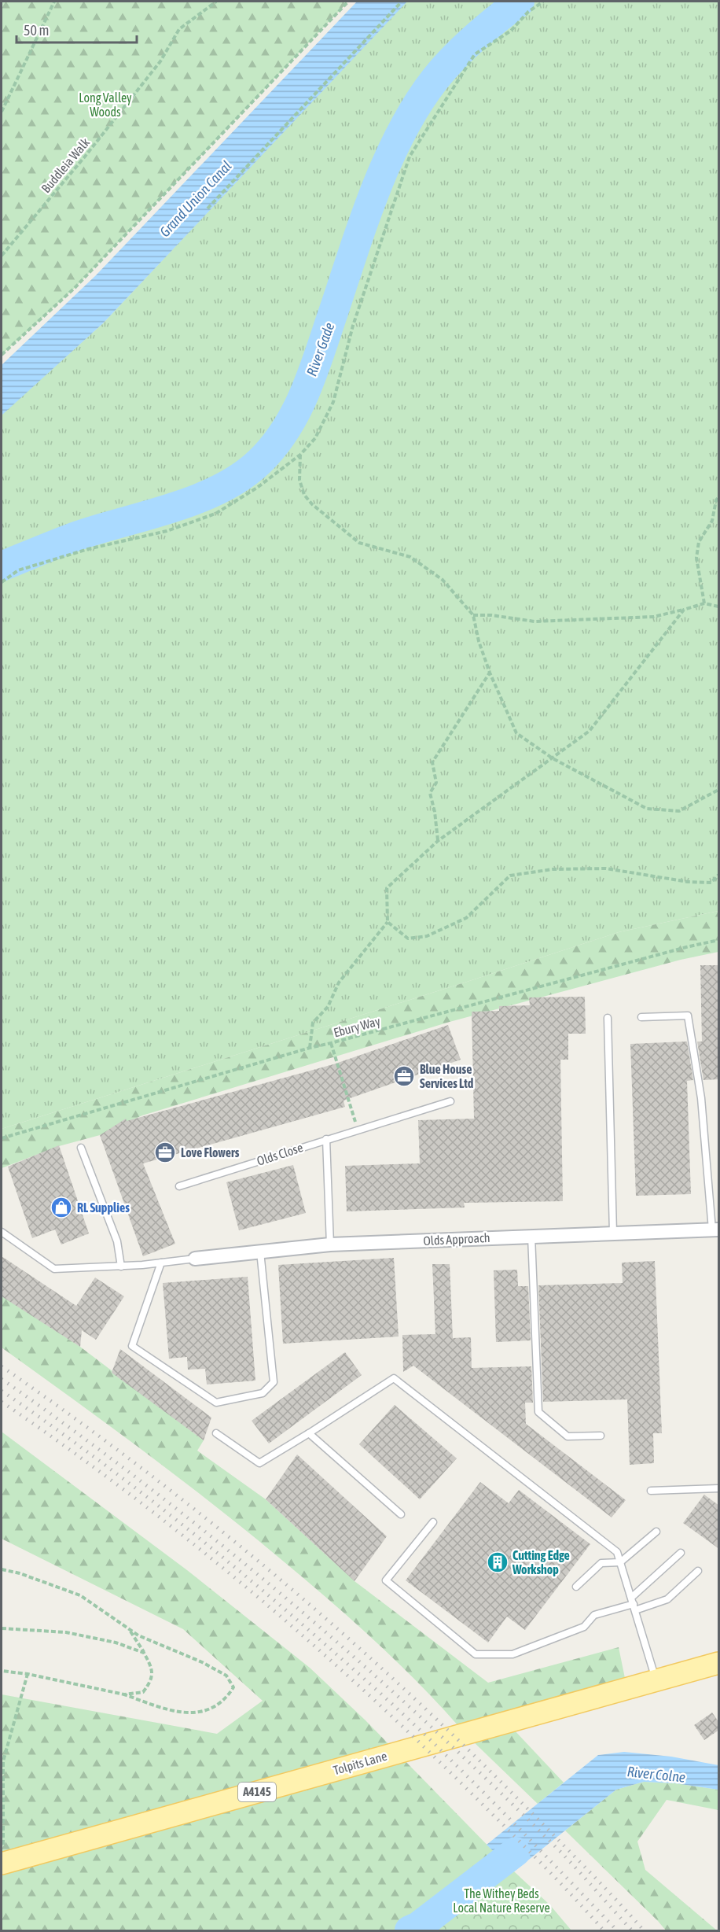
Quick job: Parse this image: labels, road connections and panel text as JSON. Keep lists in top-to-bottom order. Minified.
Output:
{"streets":{"main road":["Tolpits Lane","A4145"],"street":["Olds Approach"],"lane":["Olds Close"],"path":["Buddleia Walk","Ebury Way"]},"water":["Grand Union Canal","River Gade","River Colne"],"parks":["Long Valley Woods","The Withey Beds Local Nature Reserve"],"places":{"office":["Blue House Services Ltd","Love Flowers"],"shop":["RL Supplies"],"building":["Cutting Edge Workshop"]},"scale_bar":"50 m"}
